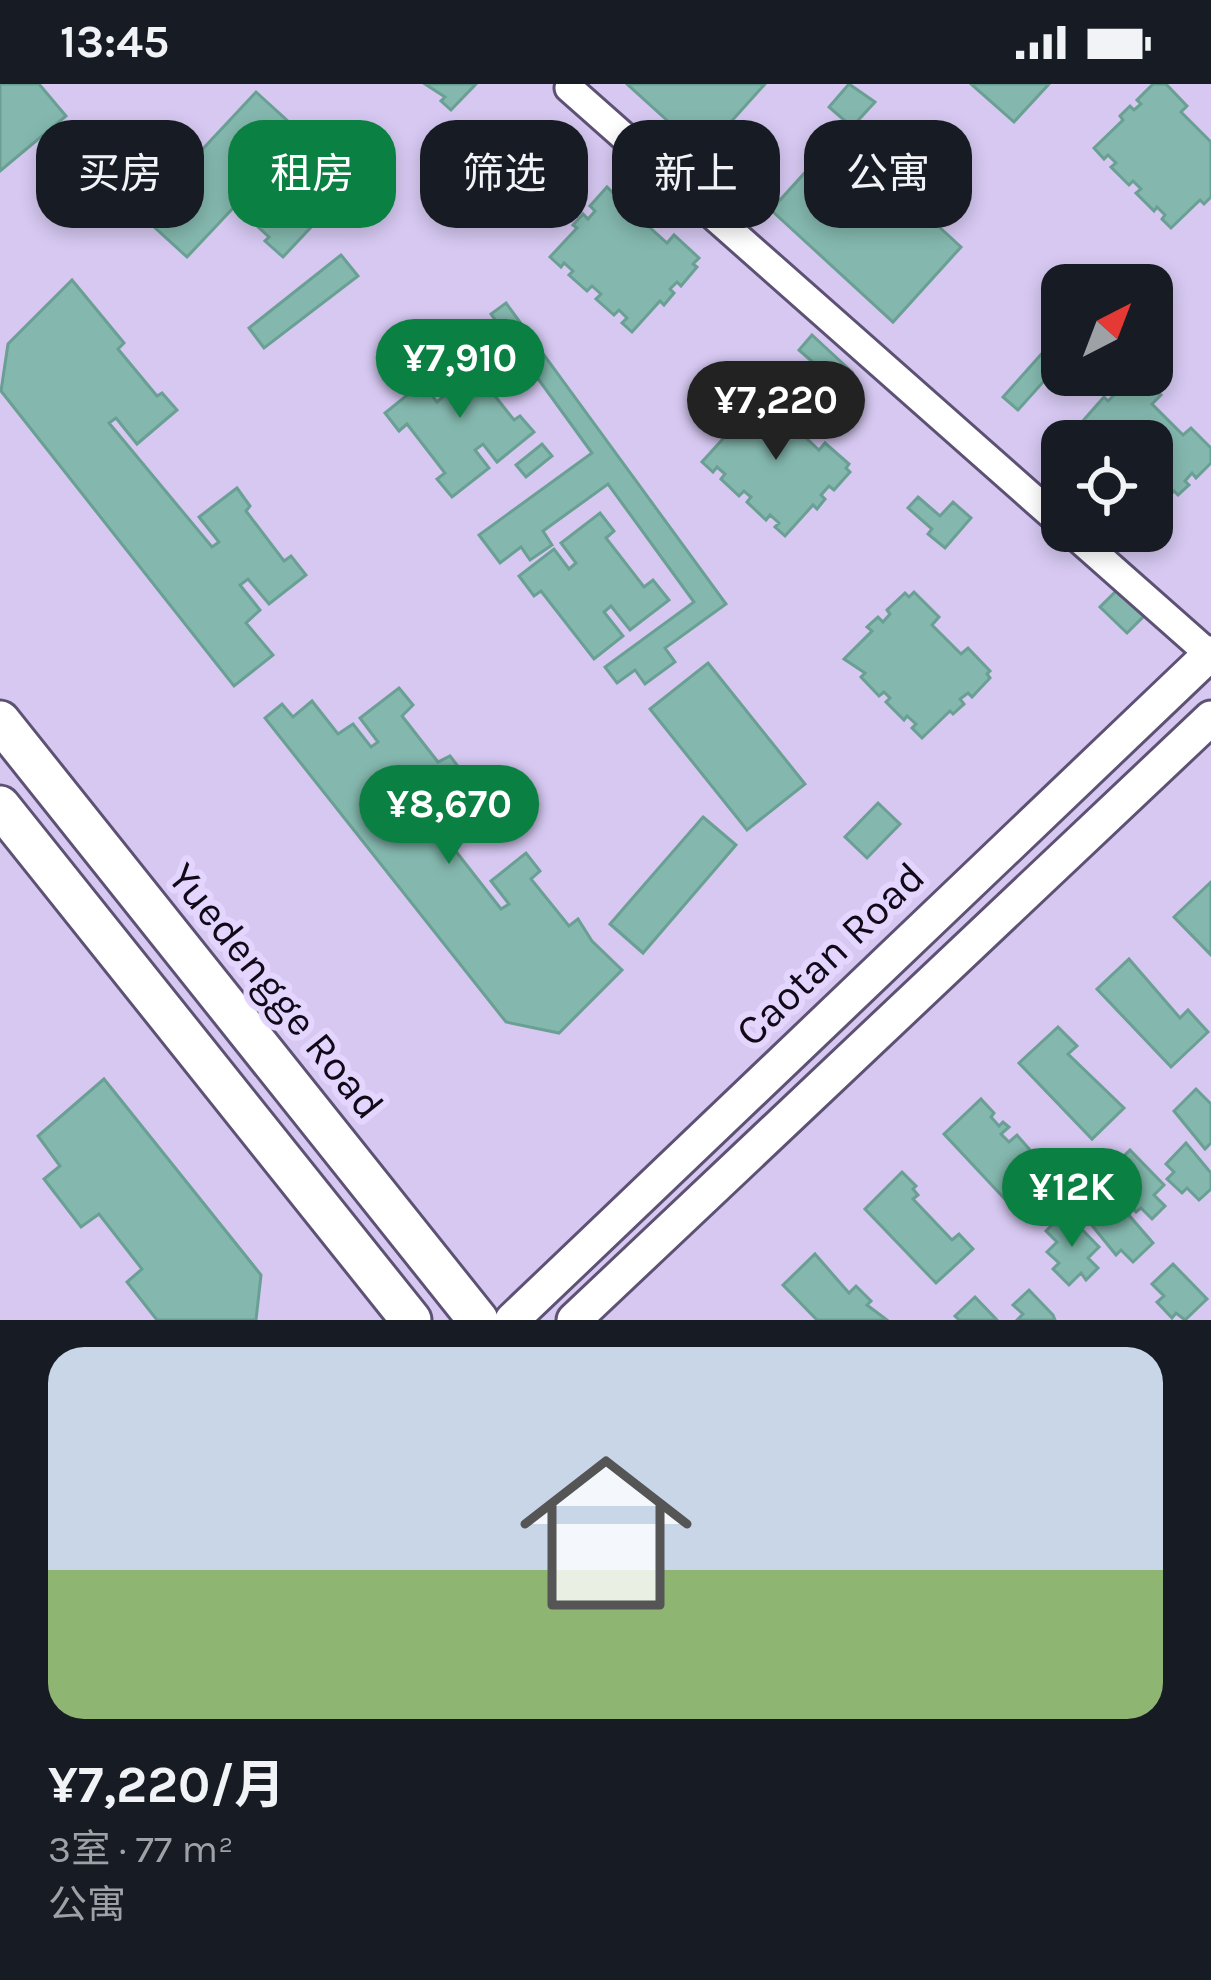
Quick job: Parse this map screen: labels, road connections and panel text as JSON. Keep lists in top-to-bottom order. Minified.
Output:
{"streets":{"main road":["Yuedengge Road"],"street":["Caotan Road"]},"north":"top right","page":{"status":"13:45","chip":["买房","租房","筛选","新上","公寓"],"price":["¥7,910","¥7,220","¥8,670","¥12K"],"list":[{"name":"¥7,220/月","note":"3室 · 77 m² · 公寓"}]}}
